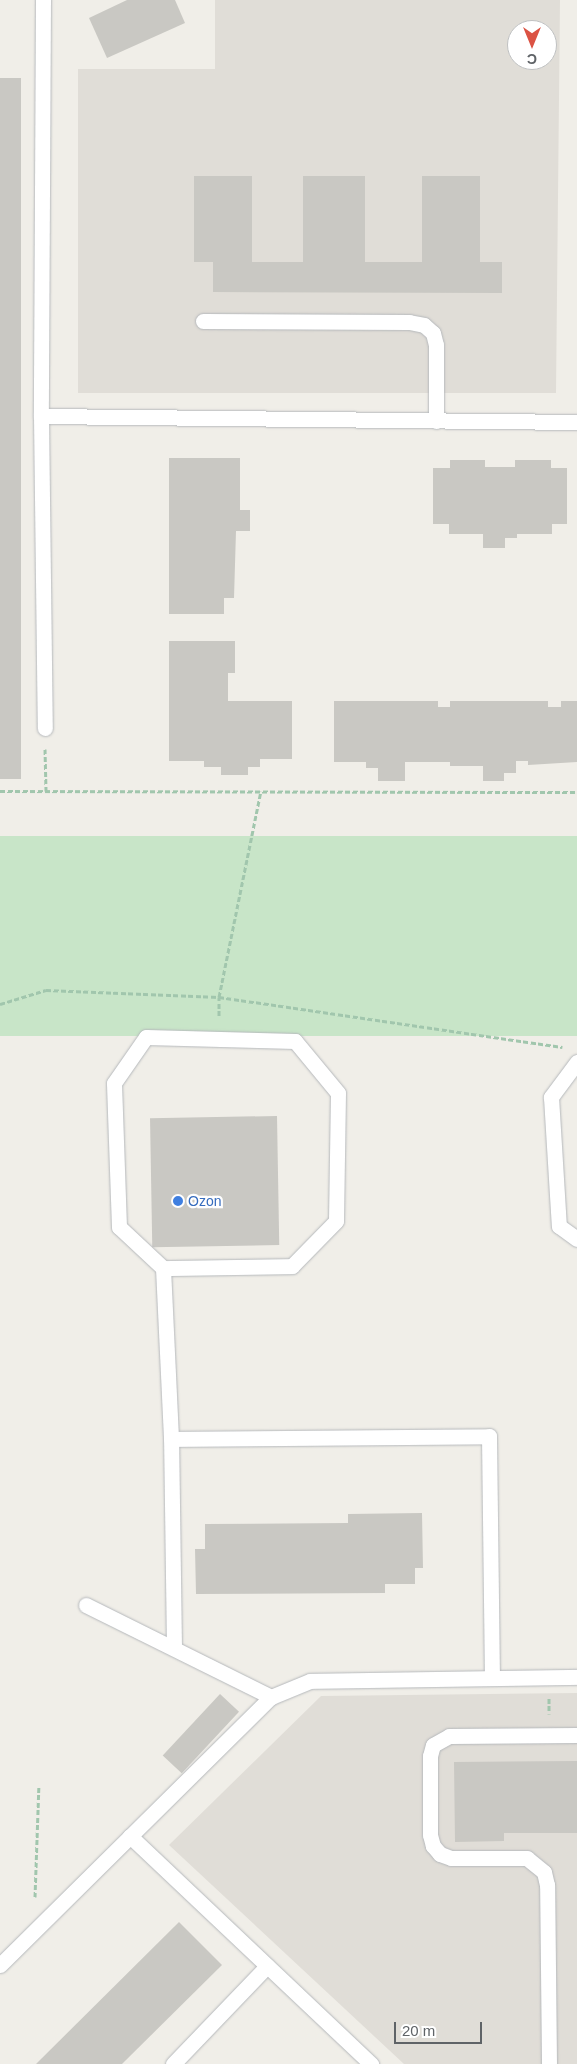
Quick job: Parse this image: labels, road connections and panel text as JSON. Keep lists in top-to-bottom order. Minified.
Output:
{"places":["Ozon"],"scale_bar":"20 m","north":"bottom"}
